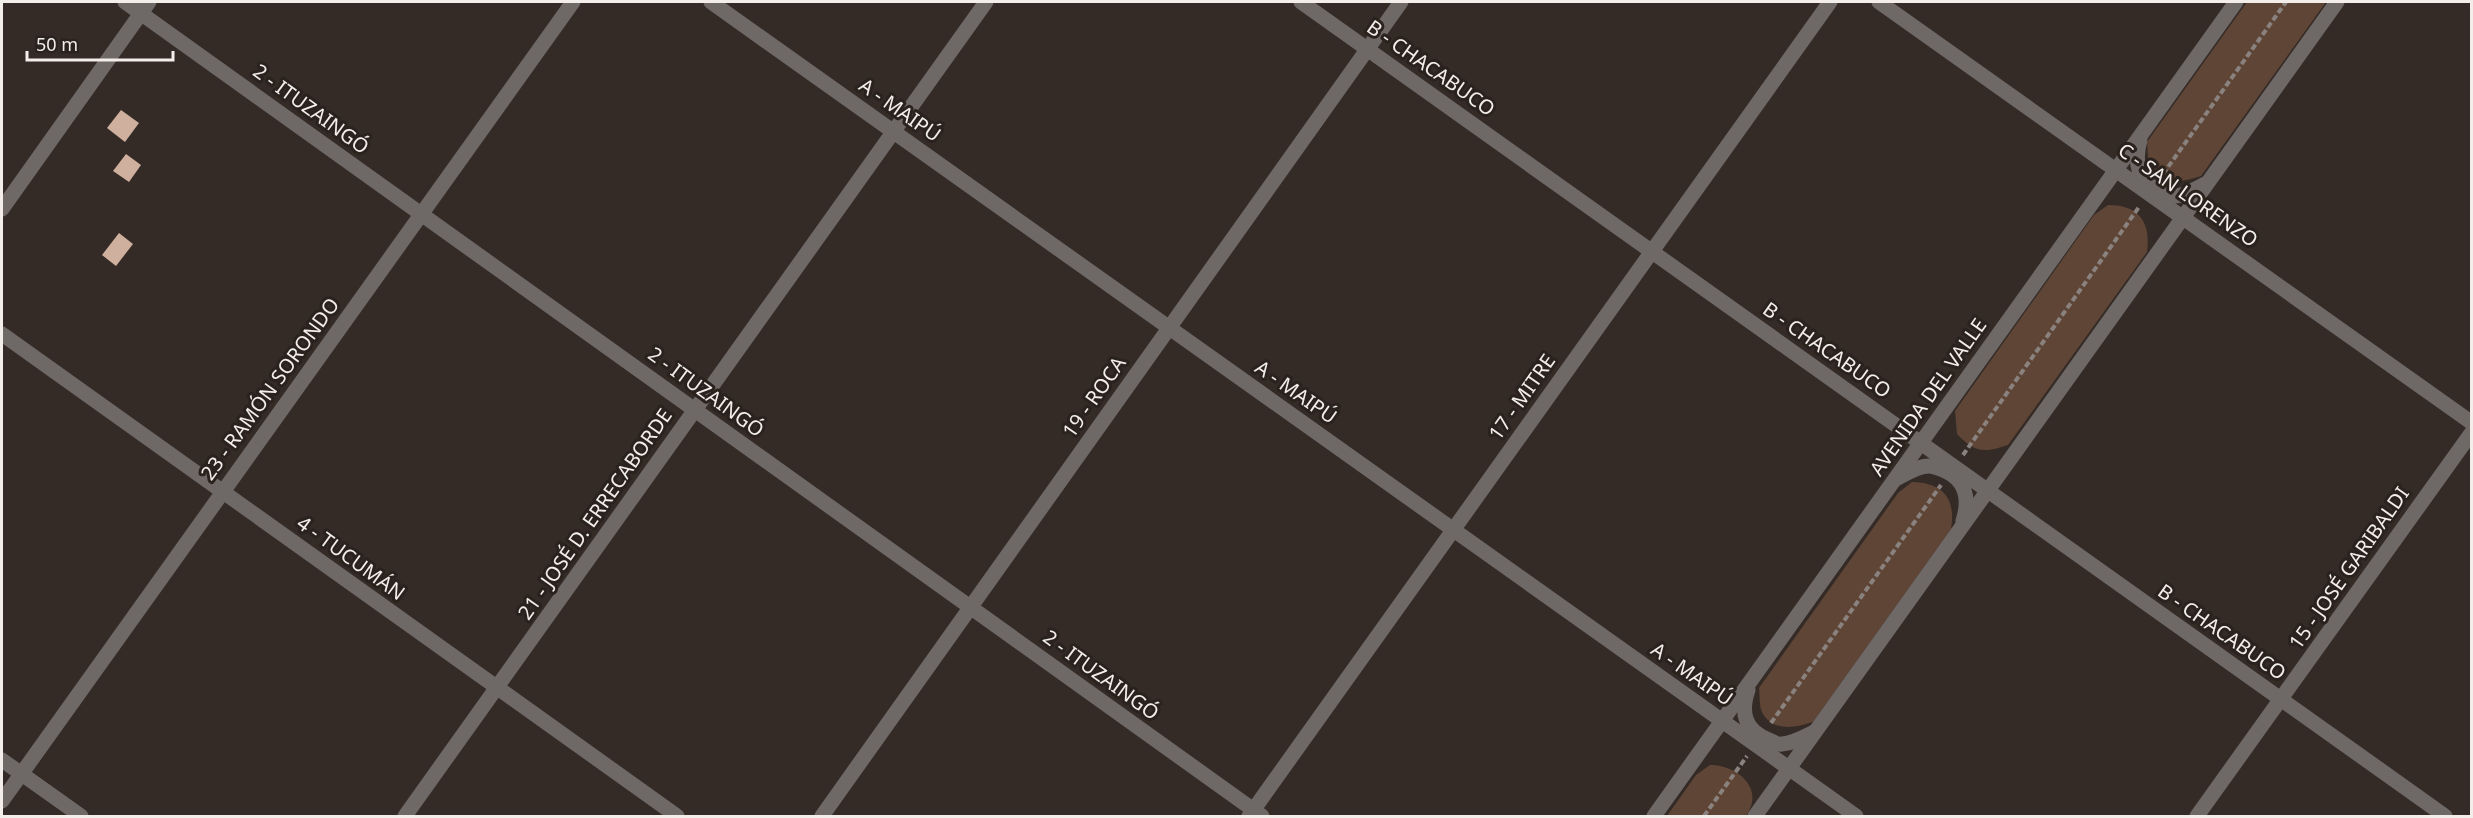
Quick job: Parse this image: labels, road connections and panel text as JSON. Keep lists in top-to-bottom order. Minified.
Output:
{"streets":{"street":["B - CHACABUCO","2 - ITUZAINGÓ","A - MAIPÚ","C - SAN LORENZO","23 - RAMÓN SORONDO","19 - ROCA","17 - MITRE","AVENIDA DEL VALLE","21 - JOSÉ D. ERRECABORDE","4 - TUCUMÁN","15 - JOSÉ GARIBALDI"]},"crossings":[["B - CHACABUCO","19 - ROCA"],["B - CHACABUCO","17 - MITRE"],["B - CHACABUCO","AVENIDA DEL VALLE"],["B - CHACABUCO","15 - JOSÉ GARIBALDI"],["2 - ITUZAINGÓ","23 - RAMÓN SORONDO"],["2 - ITUZAINGÓ","19 - ROCA"],["2 - ITUZAINGÓ","17 - MITRE"],["2 - ITUZAINGÓ","21 - JOSÉ D. ERRECABORDE"],["A - MAIPÚ","19 - ROCA"],["A - MAIPÚ","17 - MITRE"],["A - MAIPÚ","AVENIDA DEL VALLE"],["A - MAIPÚ","21 - JOSÉ D. ERRECABORDE"],["C - SAN LORENZO","AVENIDA DEL VALLE"],["23 - RAMÓN SORONDO","4 - TUCUMÁN"],["21 - JOSÉ D. ERRECABORDE","4 - TUCUMÁN"]],"scale_bar":"50 m"}
